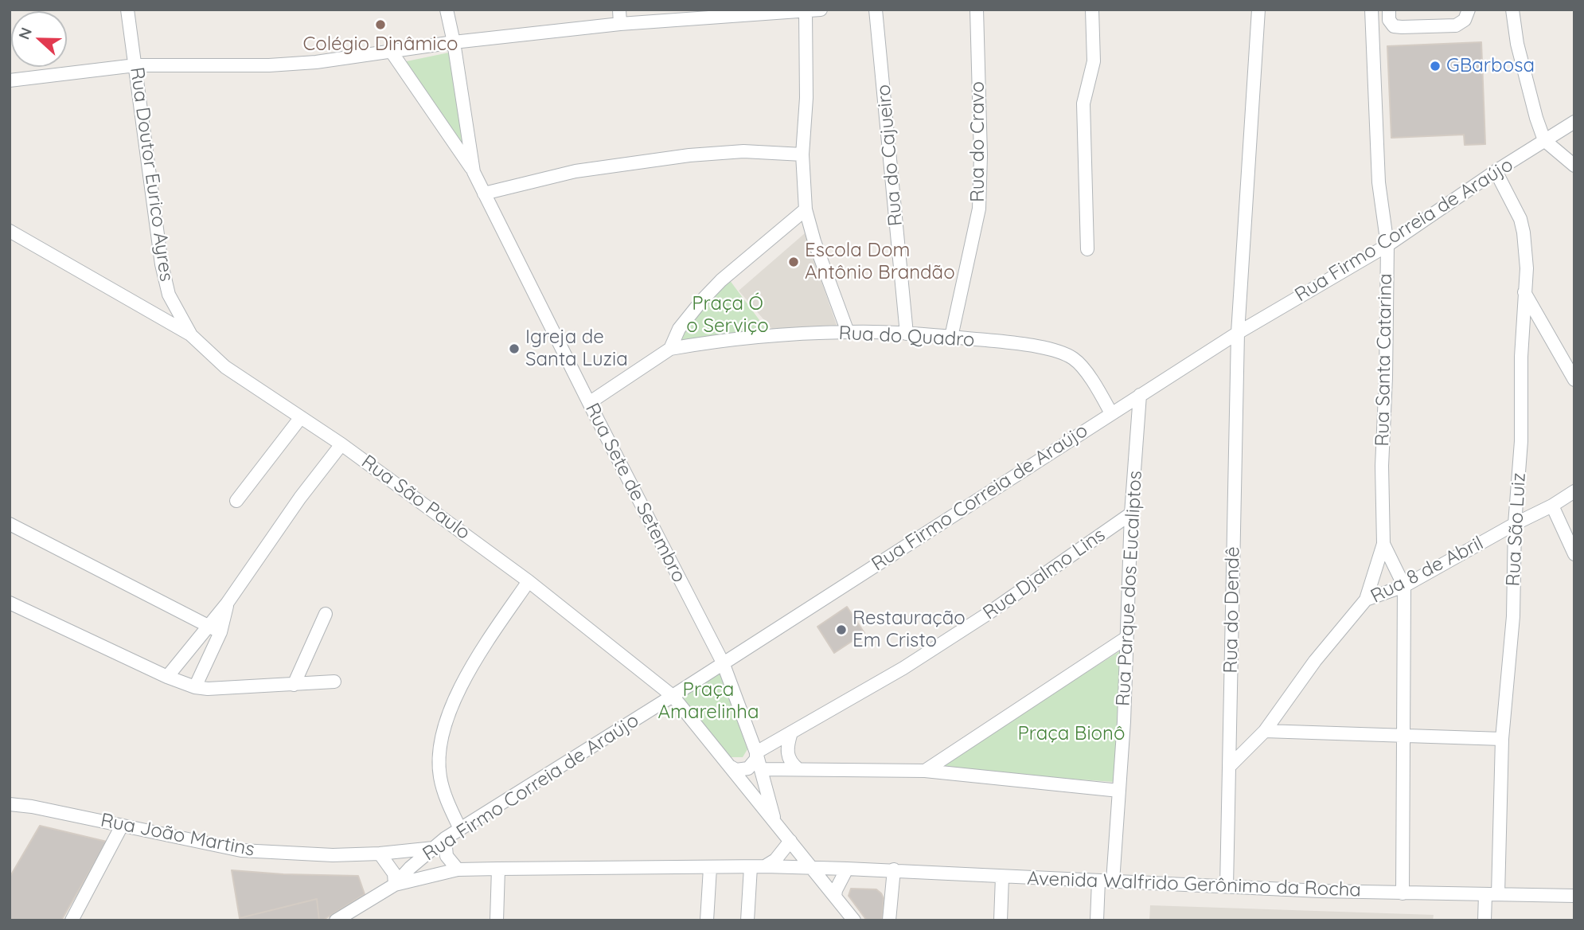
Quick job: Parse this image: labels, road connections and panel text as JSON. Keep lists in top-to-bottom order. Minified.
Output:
{"streets":{"street":["Rua do Cravo","Rua do Cajueiro","Rua Doutor Eurico Ayres","Rua Firmo Correia de Araújo","Rua do Quadro","Rua Santa Catarina","Rua Sete de Setembro","Rua São Paulo","Rua São Luiz","Rua 8 de Abril","Rua Djalmo Lins","Rua Parque dos Eucaliptos","Rua do Dendê","Rua João Martins","Avenida Walfrido Gerônimo da Rocha"]},"crossings":[["Rua do Cravo","Rua do Quadro"],["Rua do Cajueiro","Rua do Quadro"],["Rua Doutor Eurico Ayres","Rua São Paulo"],["Rua Firmo Correia de Araújo","Rua do Quadro"],["Rua Firmo Correia de Araújo","Rua Santa Catarina"],["Rua Firmo Correia de Araújo","Rua Sete de Setembro"],["Rua Firmo Correia de Araújo","Rua São Paulo"],["Rua Firmo Correia de Araújo","Rua São Luiz"],["Rua Firmo Correia de Araújo","Rua Parque dos Eucaliptos"],["Rua Firmo Correia de Araújo","Rua do Dendê"],["Rua Firmo Correia de Araújo","Rua João Martins"],["Rua Firmo Correia de Araújo","Avenida Walfrido Gerônimo da Rocha"],["Rua Santa Catarina","Rua 8 de Abril"],["Rua Santa Catarina","Avenida Walfrido Gerônimo da Rocha"],["Rua Sete de Setembro","Rua São Paulo"],["Rua Sete de Setembro","Rua Djalmo Lins"],["Rua São Paulo","Rua Djalmo Lins"],["Rua São Paulo","Avenida Walfrido Gerônimo da Rocha"],["Rua São Luiz","Rua 8 de Abril"],["Rua São Luiz","Avenida Walfrido Gerônimo da Rocha"],["Rua 8 de Abril","Rua do Dendê"],["Rua Djalmo Lins","Rua Parque dos Eucaliptos"],["Rua Parque dos Eucaliptos","Avenida Walfrido Gerônimo da Rocha"],["Rua do Dendê","Avenida Walfrido Gerônimo da Rocha"]],"parks":["Praça Ó o Serviço","Praça Amarelinha","Praça Bionô"],"places":["Colégio Dinâmico","GBarbosa","Escola Dom Antônio Brandão","Igreja de Santa Luzia","Restauração Em Cristo"],"north":"left"}
